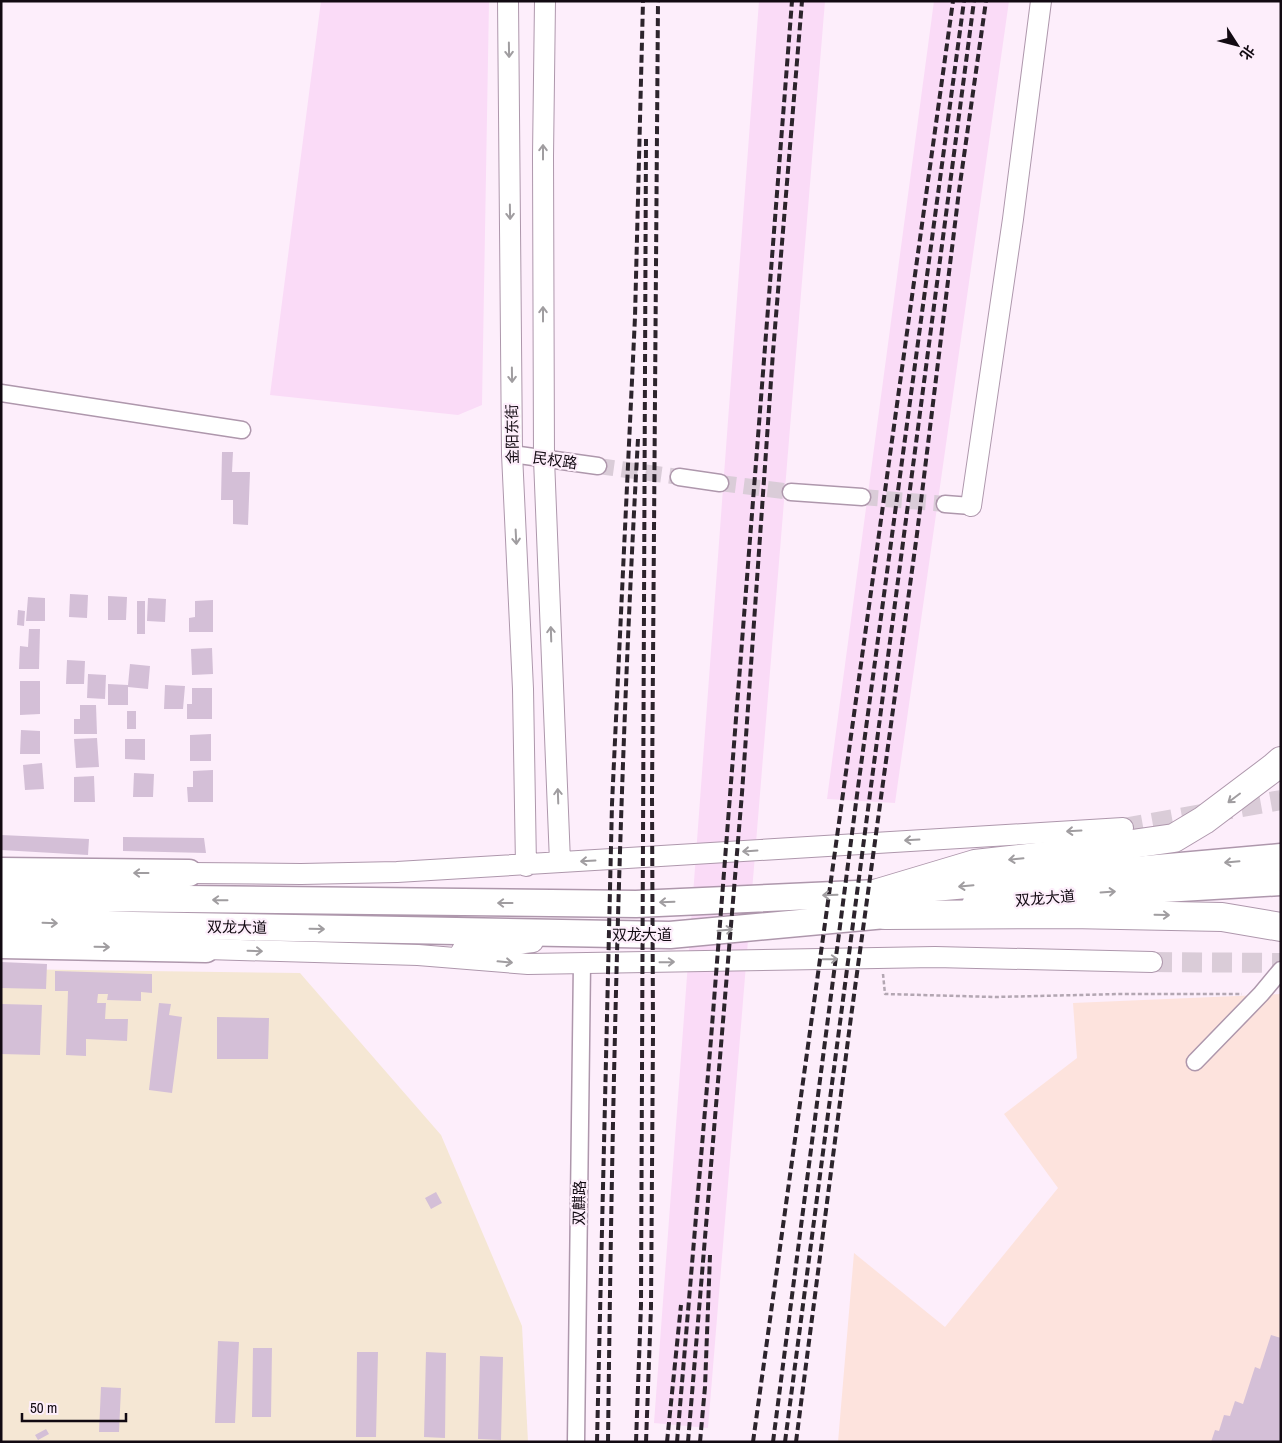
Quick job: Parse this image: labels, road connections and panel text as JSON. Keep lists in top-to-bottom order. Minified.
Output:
{"streets":{"highway":["双龙大道"],"street":["金阳东街","民权路","双麒路"]},"crossings":[["金阳东街","民权路"]],"scale_bar":"50 m","north":"bottom right"}
